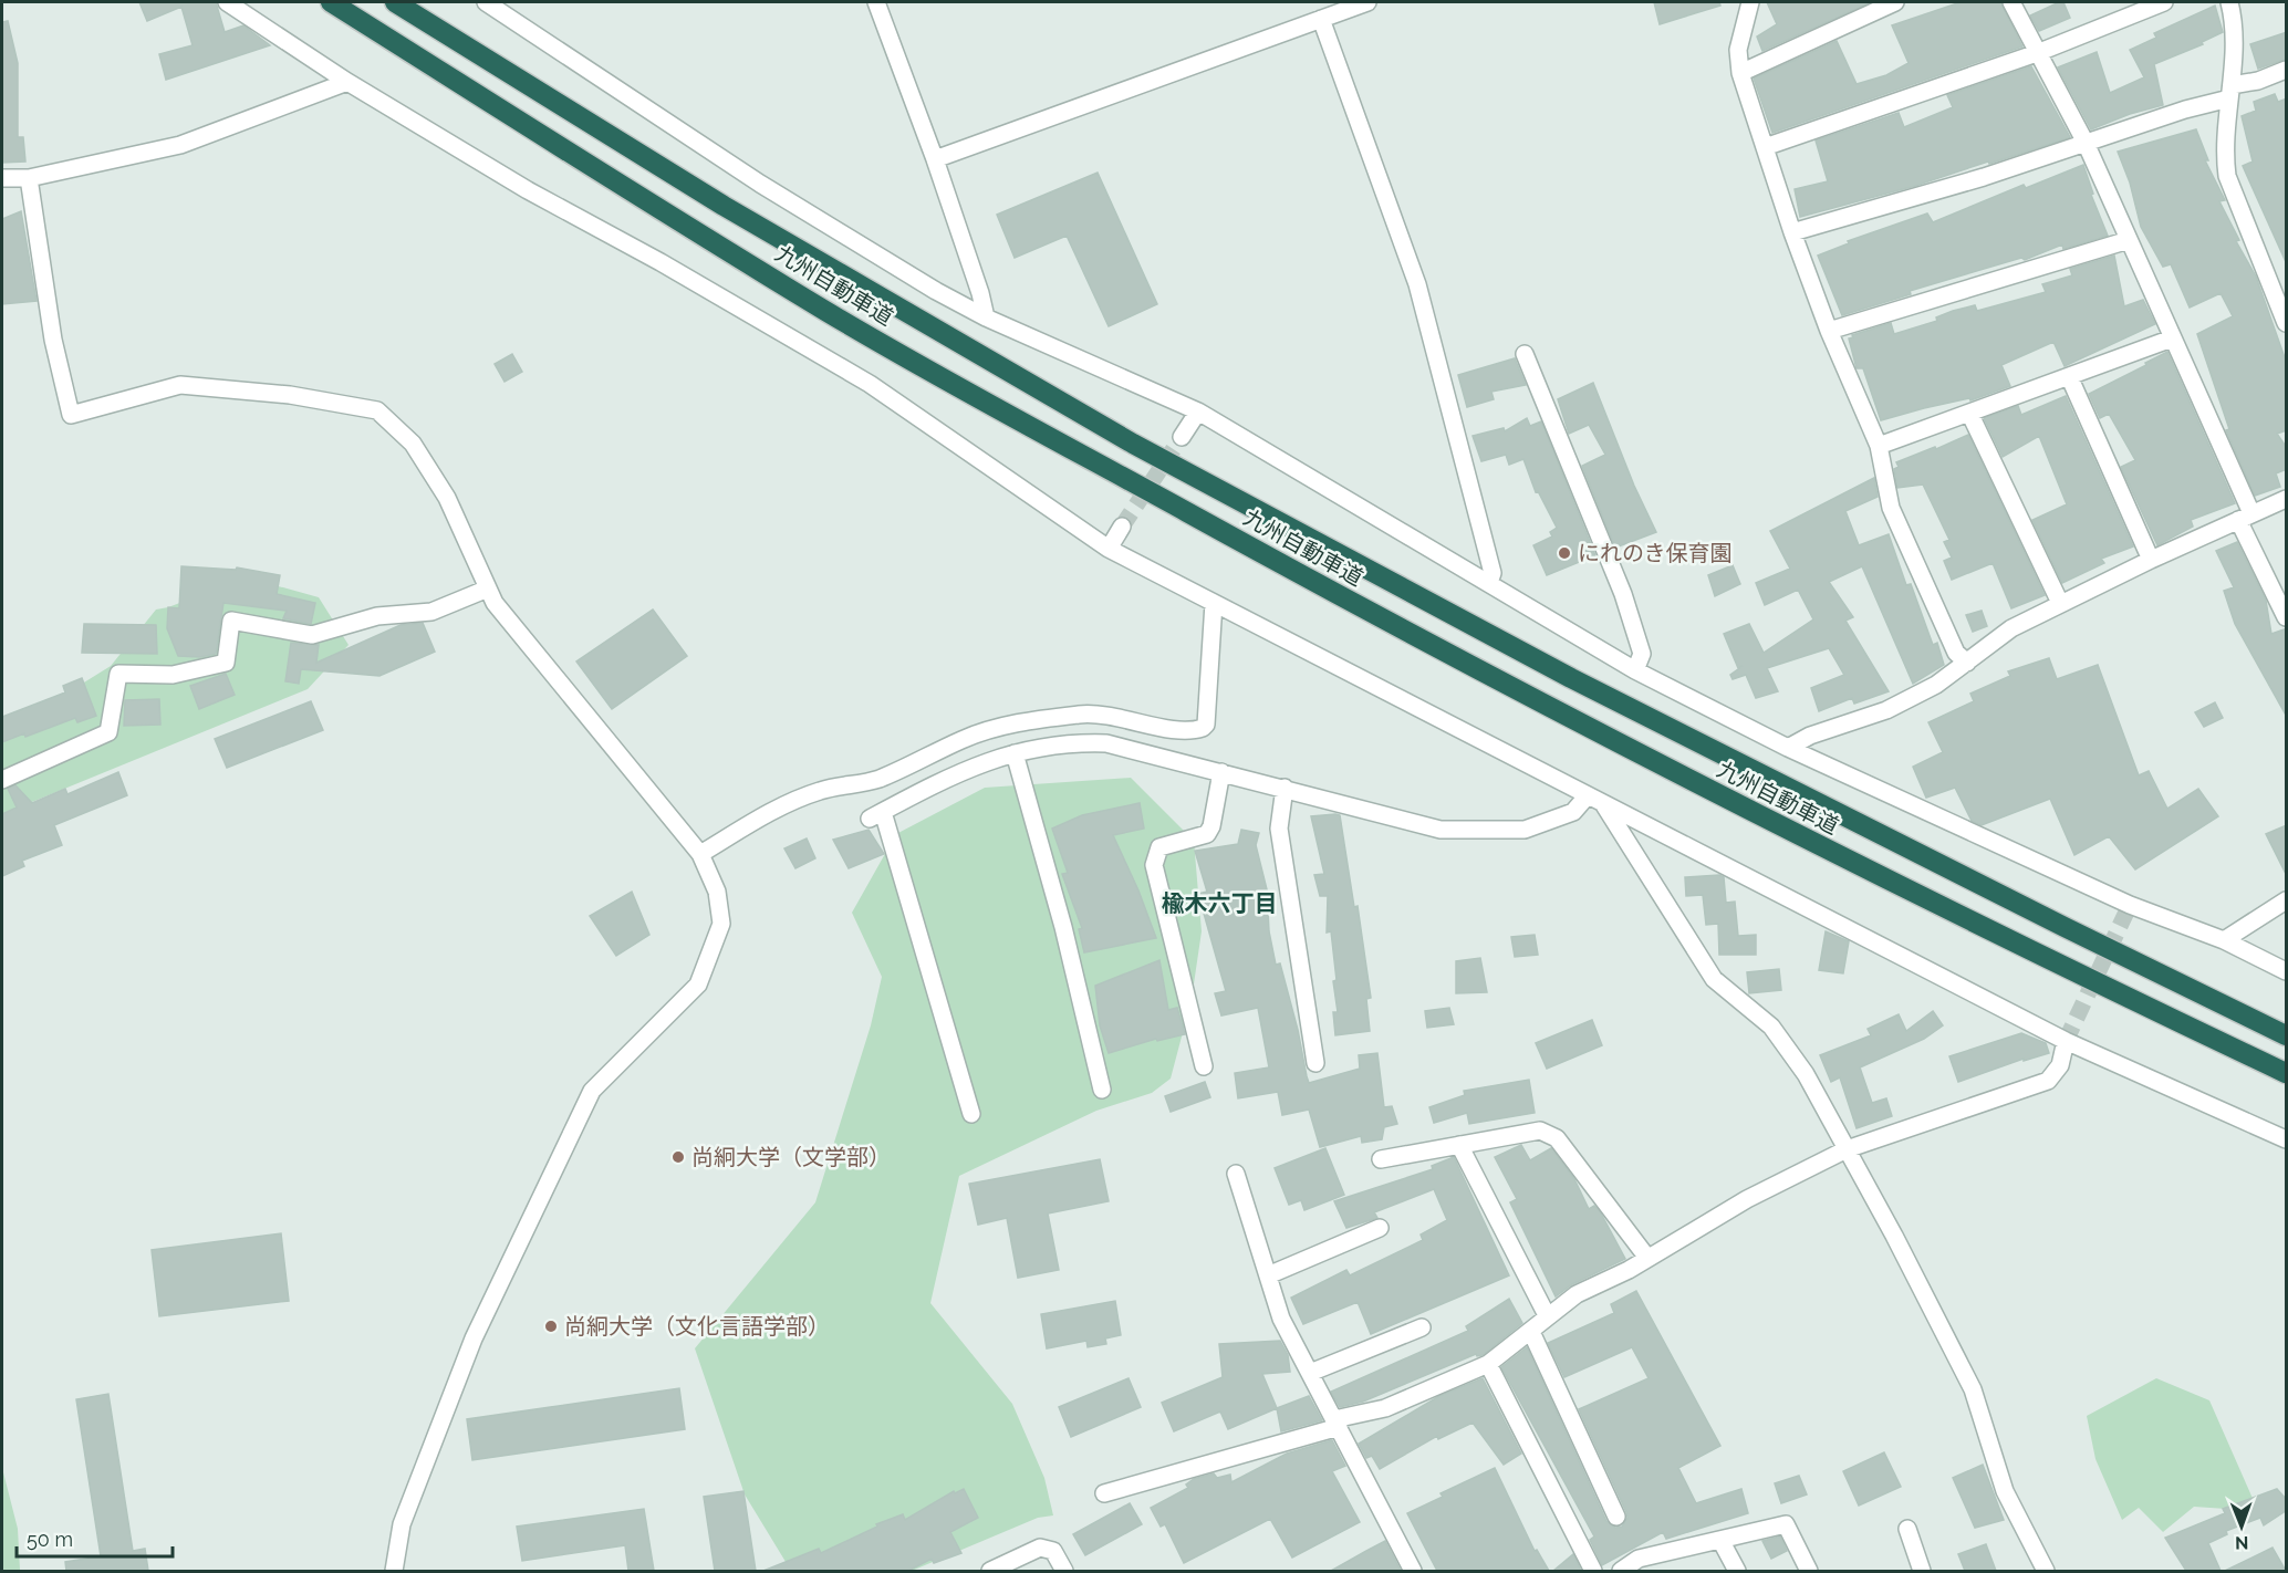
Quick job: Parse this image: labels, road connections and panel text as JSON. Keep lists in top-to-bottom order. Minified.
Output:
{"streets":{"highway":["九州自動車道"]},"districts":["楡木六丁目"],"places":["にれのき保育園","尚絅大学（文学部）","尚絅大学（文化言語学部）"],"scale_bar":"50 m","north":"bottom"}
